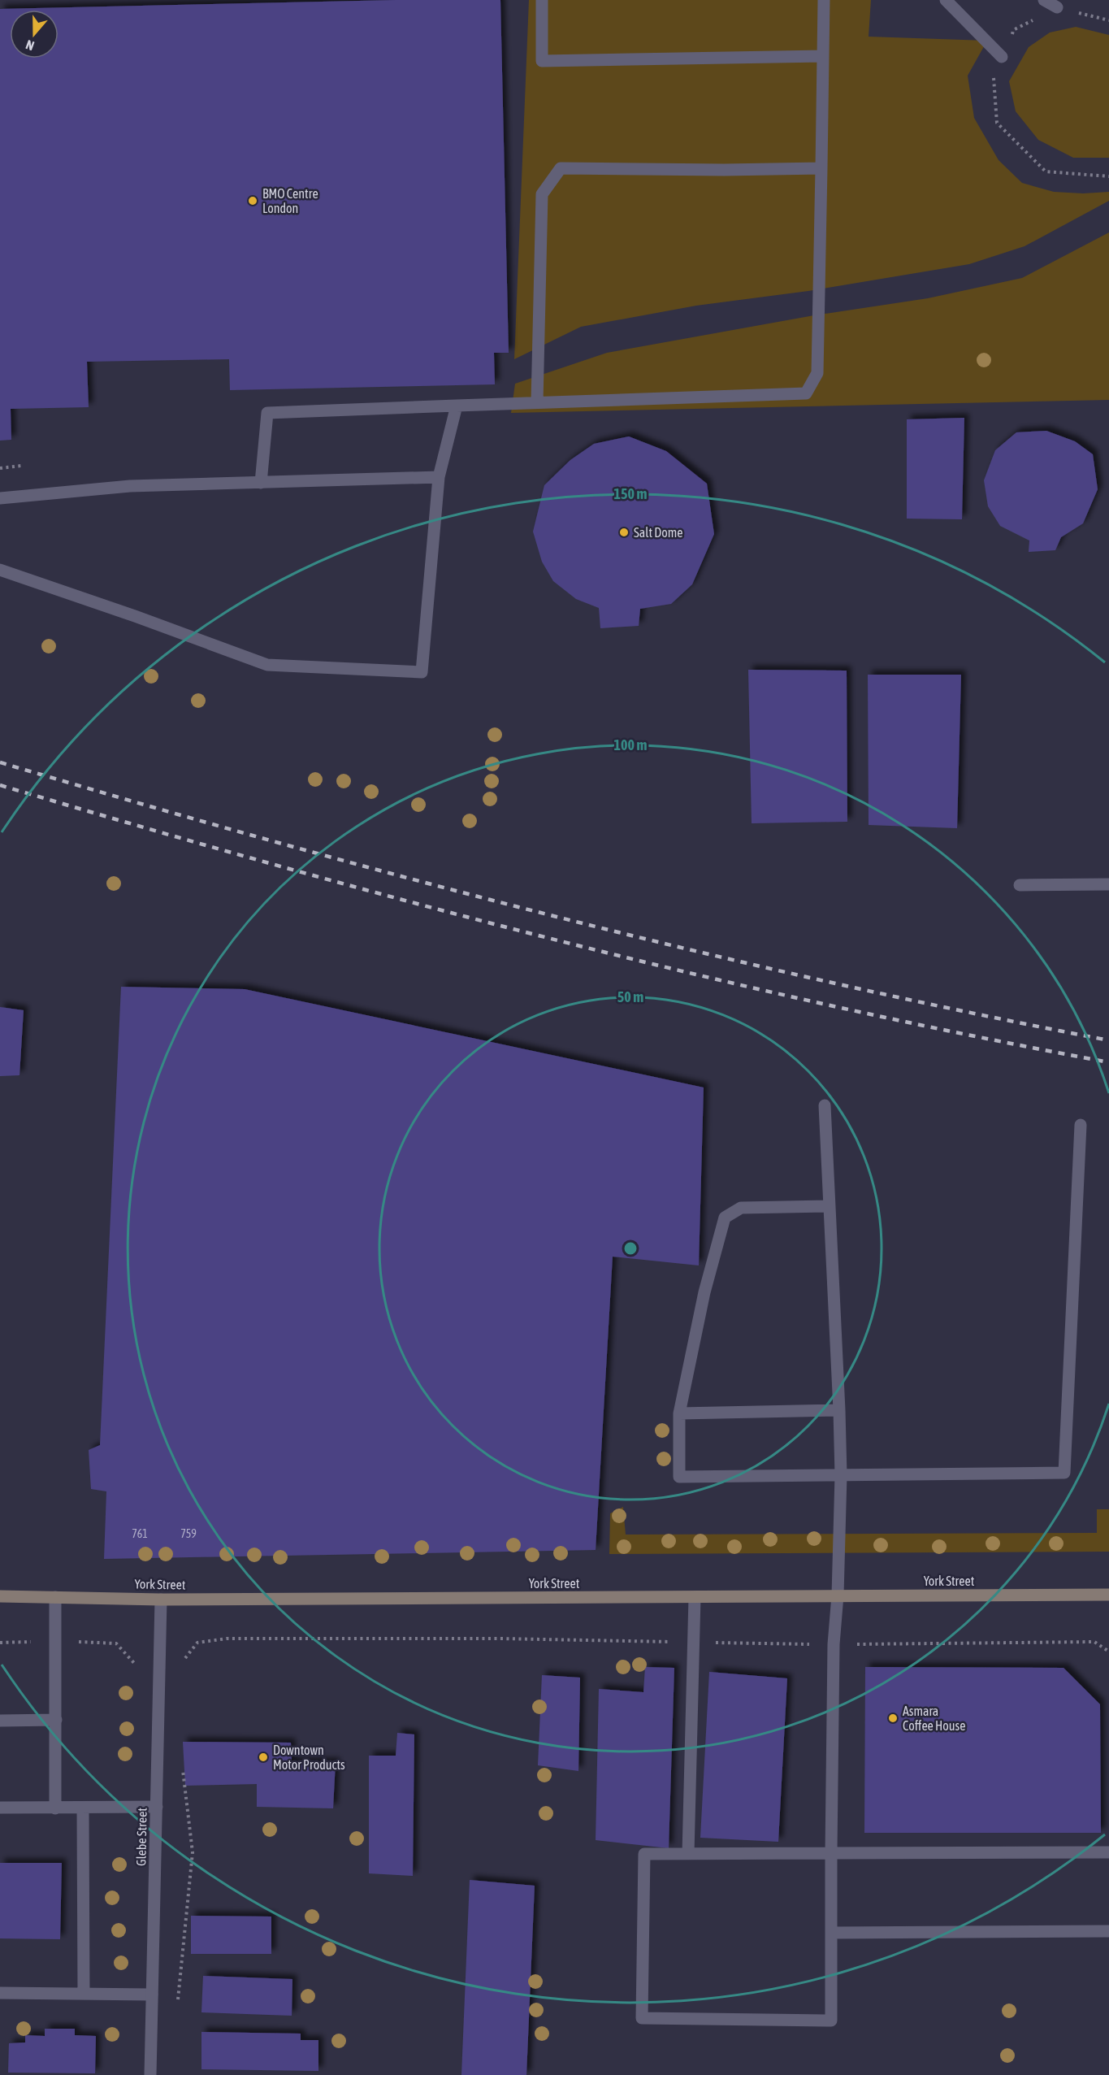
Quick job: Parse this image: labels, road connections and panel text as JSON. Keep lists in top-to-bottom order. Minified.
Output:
{"streets":{"main road":["York Street"],"street":["Glebe Street"]},"crossings":[["York Street","Glebe Street"]],"places":["BMO Centre London","Salt Dome","Asmara Coffee House","Downtown Motor Products"],"house_numbers":["761","759"],"north":"bottom","rings":["150 m","100 m","50 m"]}
